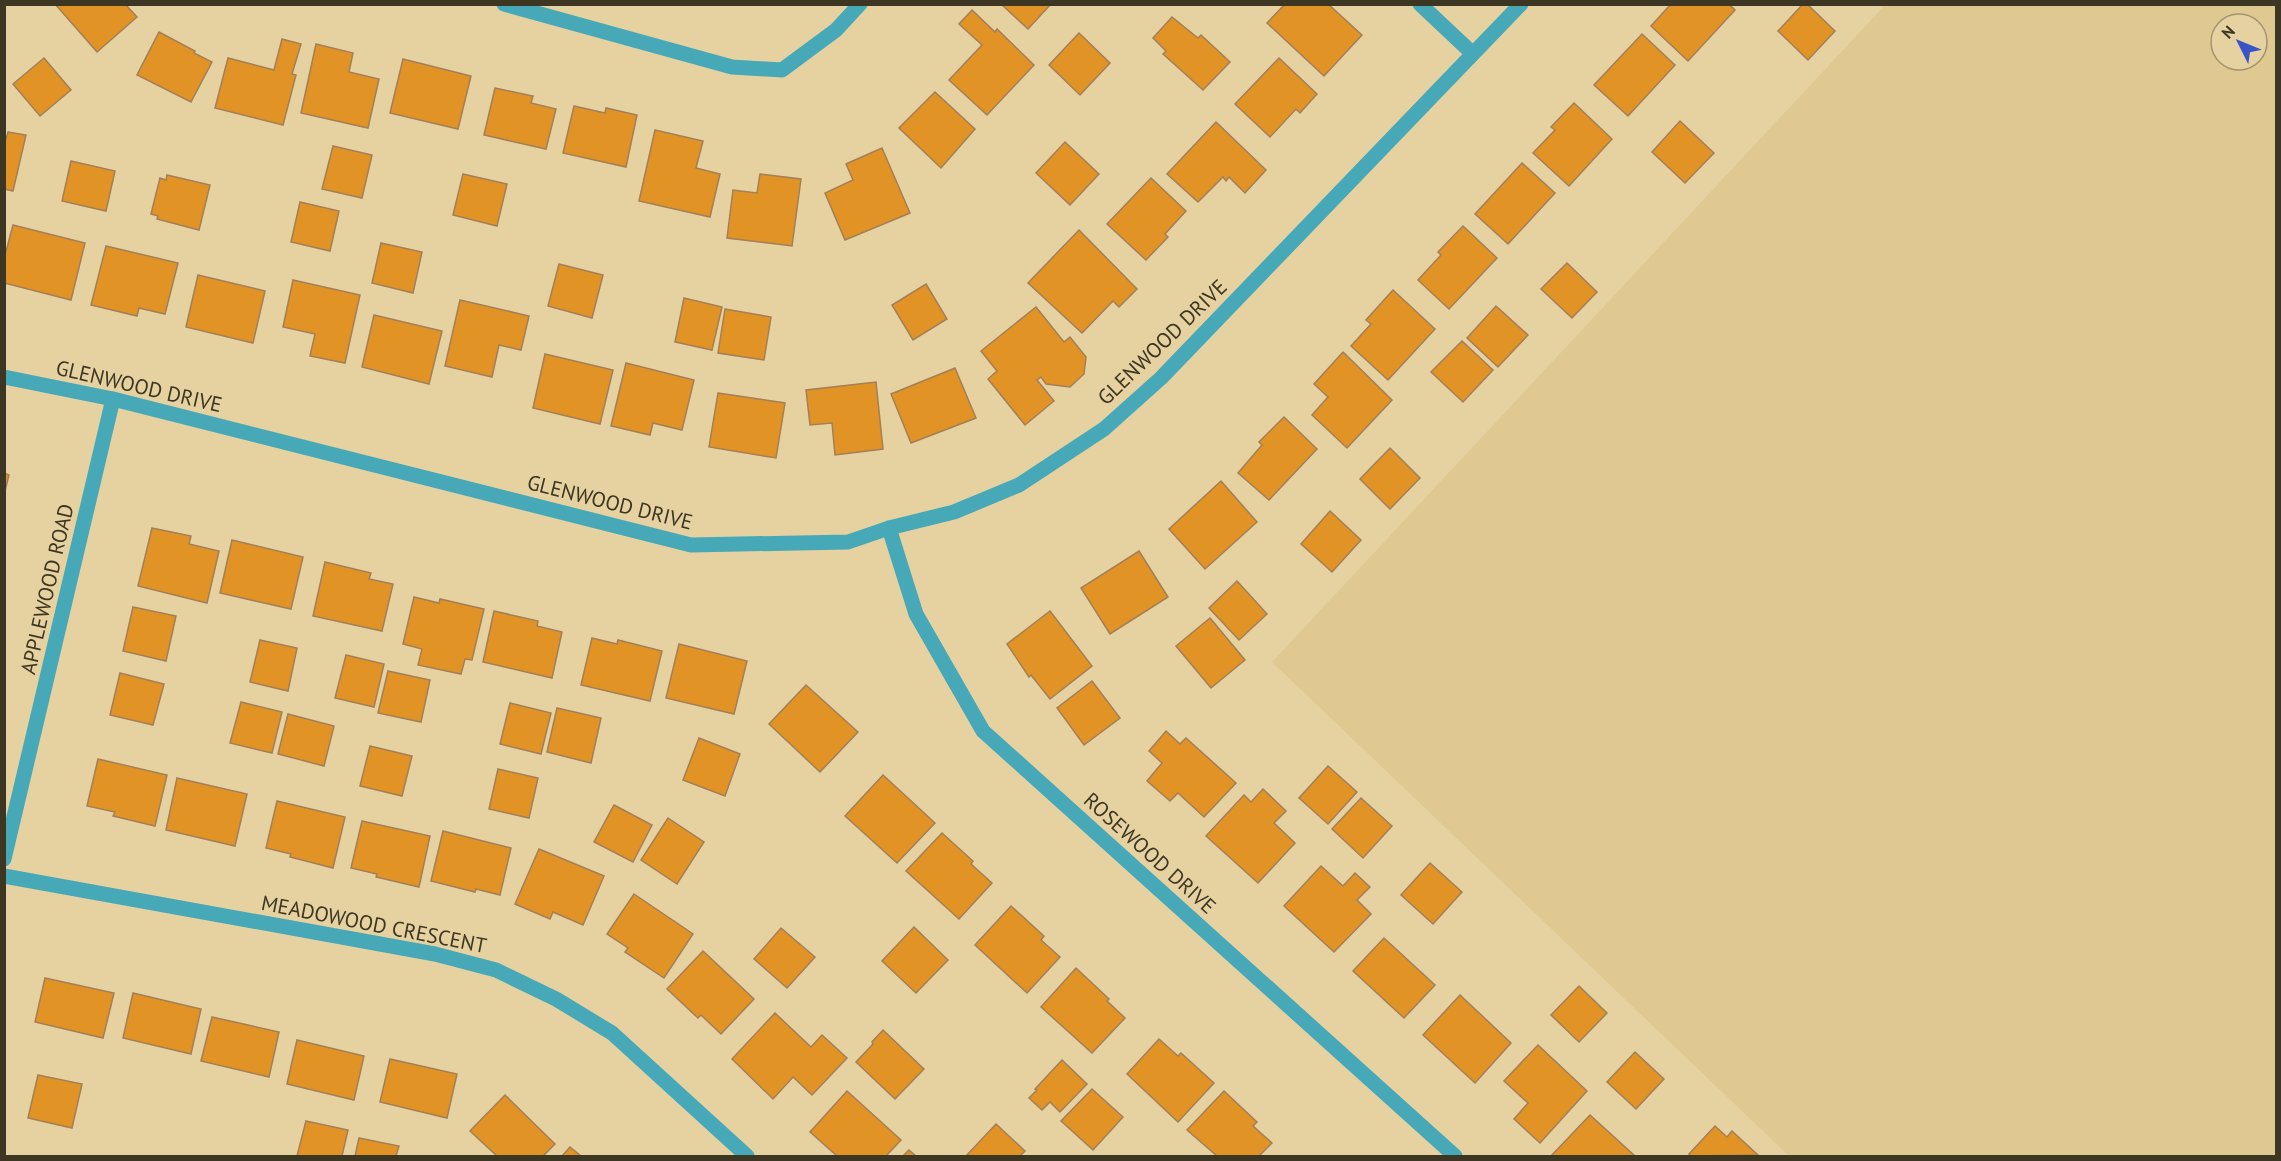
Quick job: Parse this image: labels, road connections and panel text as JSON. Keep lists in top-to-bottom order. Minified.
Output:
{"streets":{"street":["GLENWOOD DRIVE","APPLEWOOD ROAD","ROSEWOOD DRIVE","MEADOWOOD CRESCENT"]},"crossings":[["GLENWOOD DRIVE","APPLEWOOD ROAD"],["GLENWOOD DRIVE","ROSEWOOD DRIVE"]],"north":"top left"}
